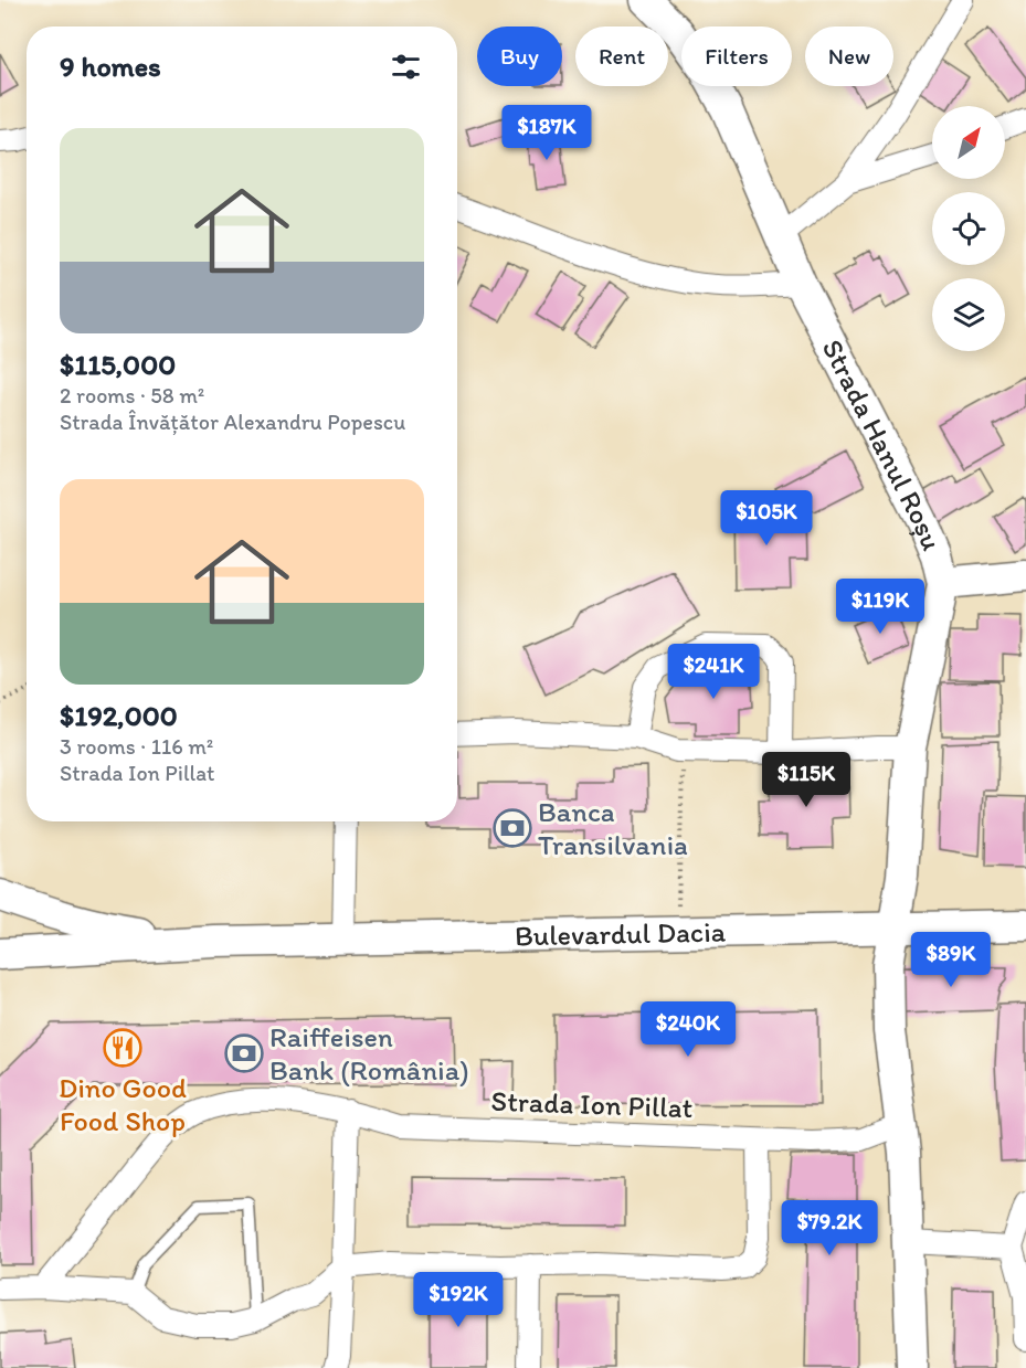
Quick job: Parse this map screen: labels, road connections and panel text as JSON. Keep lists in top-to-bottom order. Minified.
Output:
{"streets":{"street":["Strada Hanul Roșu","Bulevardul Dacia","Strada Ion Pillat"]},"crossings":[["Strada Hanul Roșu","Bulevardul Dacia"],["Strada Hanul Roșu","Strada Ion Pillat"]],"places":{"bank":["Banca Transilvania","Raiffeisen Bank (România)"],"restaurant":["Dino Good Food Shop"]},"north":"top right","page":{"chip":["Buy","Rent","Filters","New"],"heading":"9 homes","price":["$187K","$105K","$119K","$241K","$115K","$89K","$240K","$79.2K","$192K"],"list":[{"name":"$115,000","note":"2 rooms · 58 m² · Strada Învățător Alexandru Popescu"},{"name":"$192,000","note":"3 rooms · 116 m² · Strada Ion Pillat"}]}}
